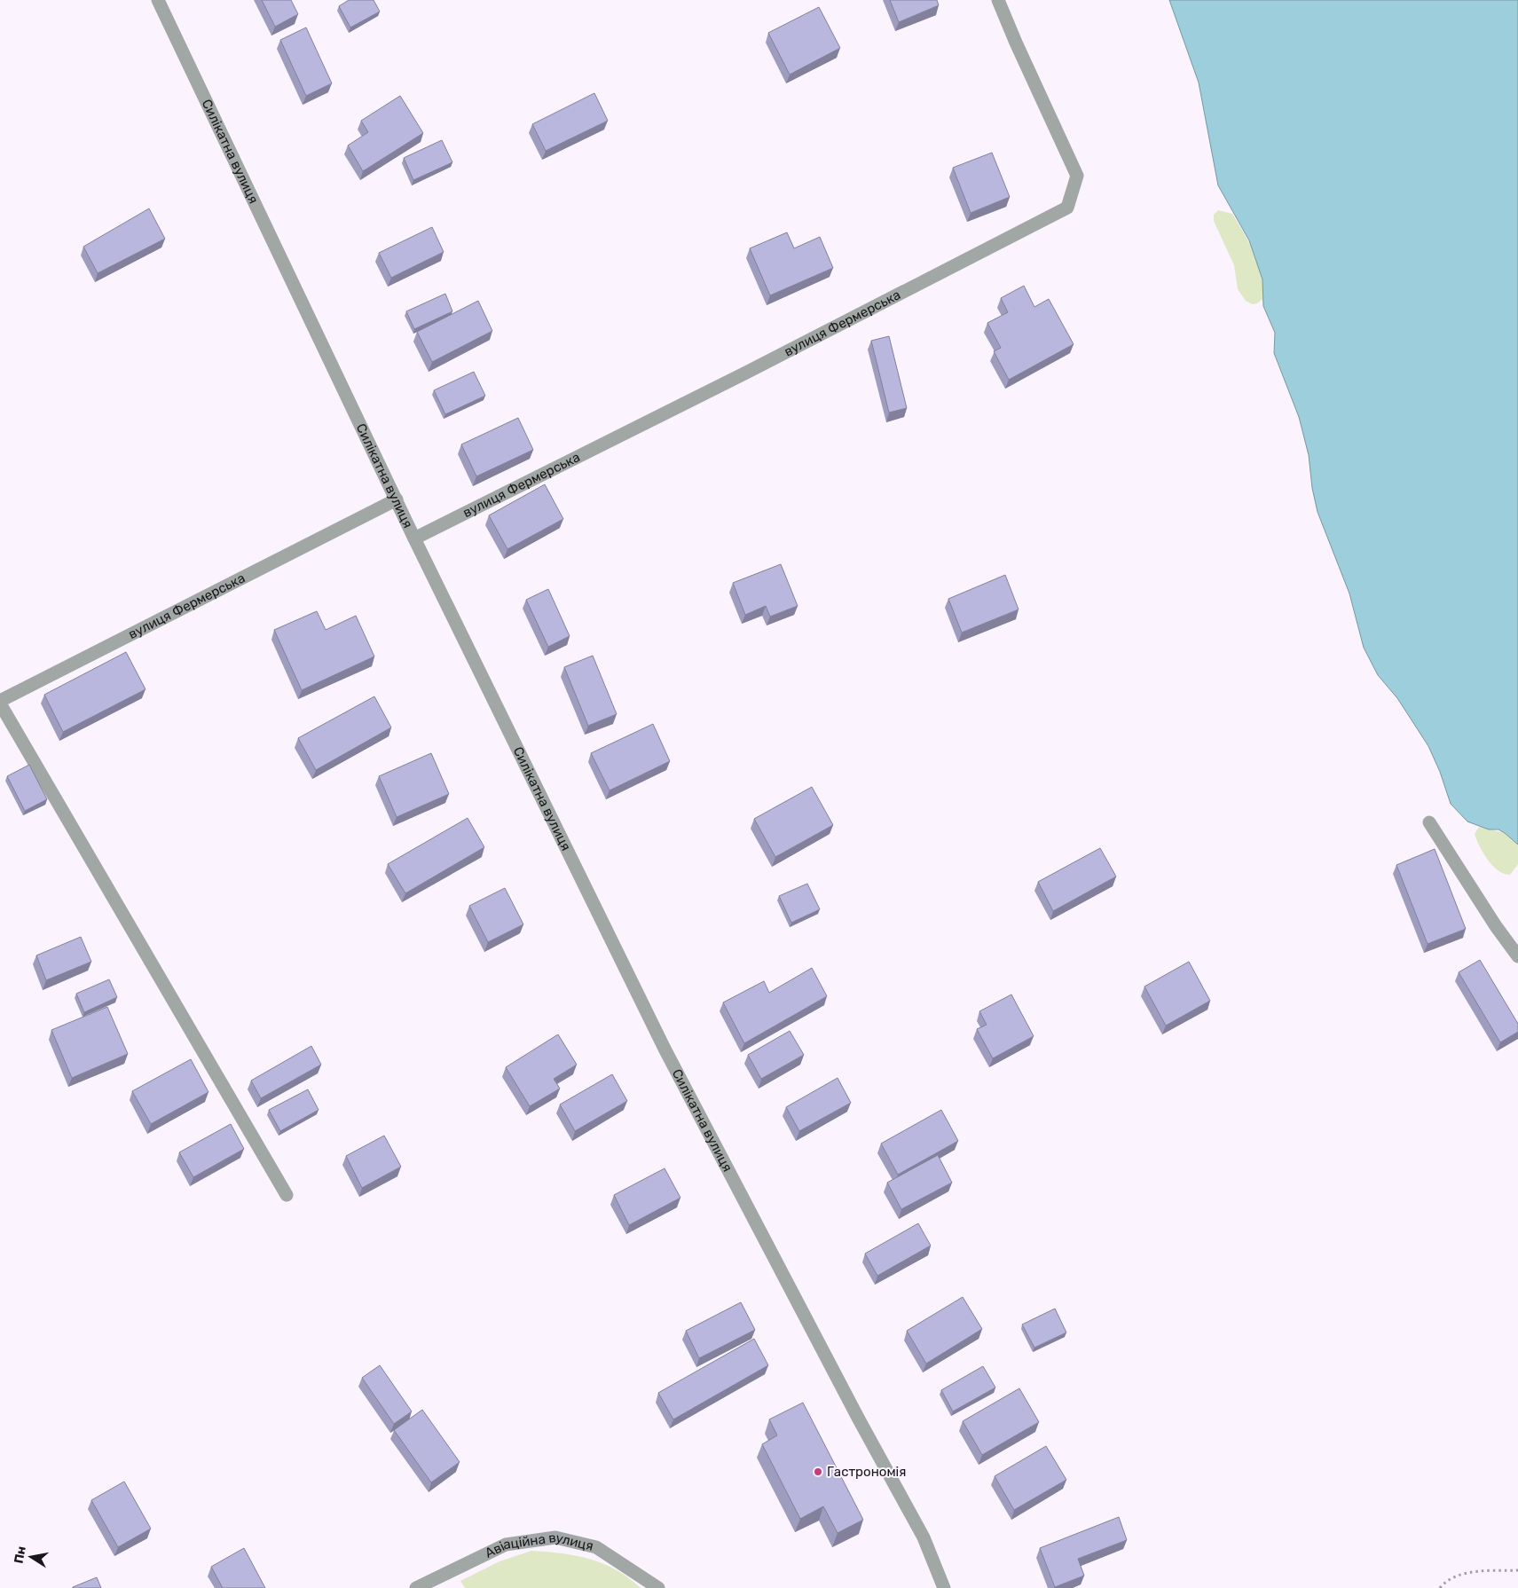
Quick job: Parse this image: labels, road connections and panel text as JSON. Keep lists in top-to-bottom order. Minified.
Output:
{"streets":{"street":["Силікатна вулиця","вулиця Фермерська","Авіаційна вулиця"]},"crossings":[["Силікатна вулиця","вулиця Фермерська"]],"places":["Гастрономія"],"north":"left"}
